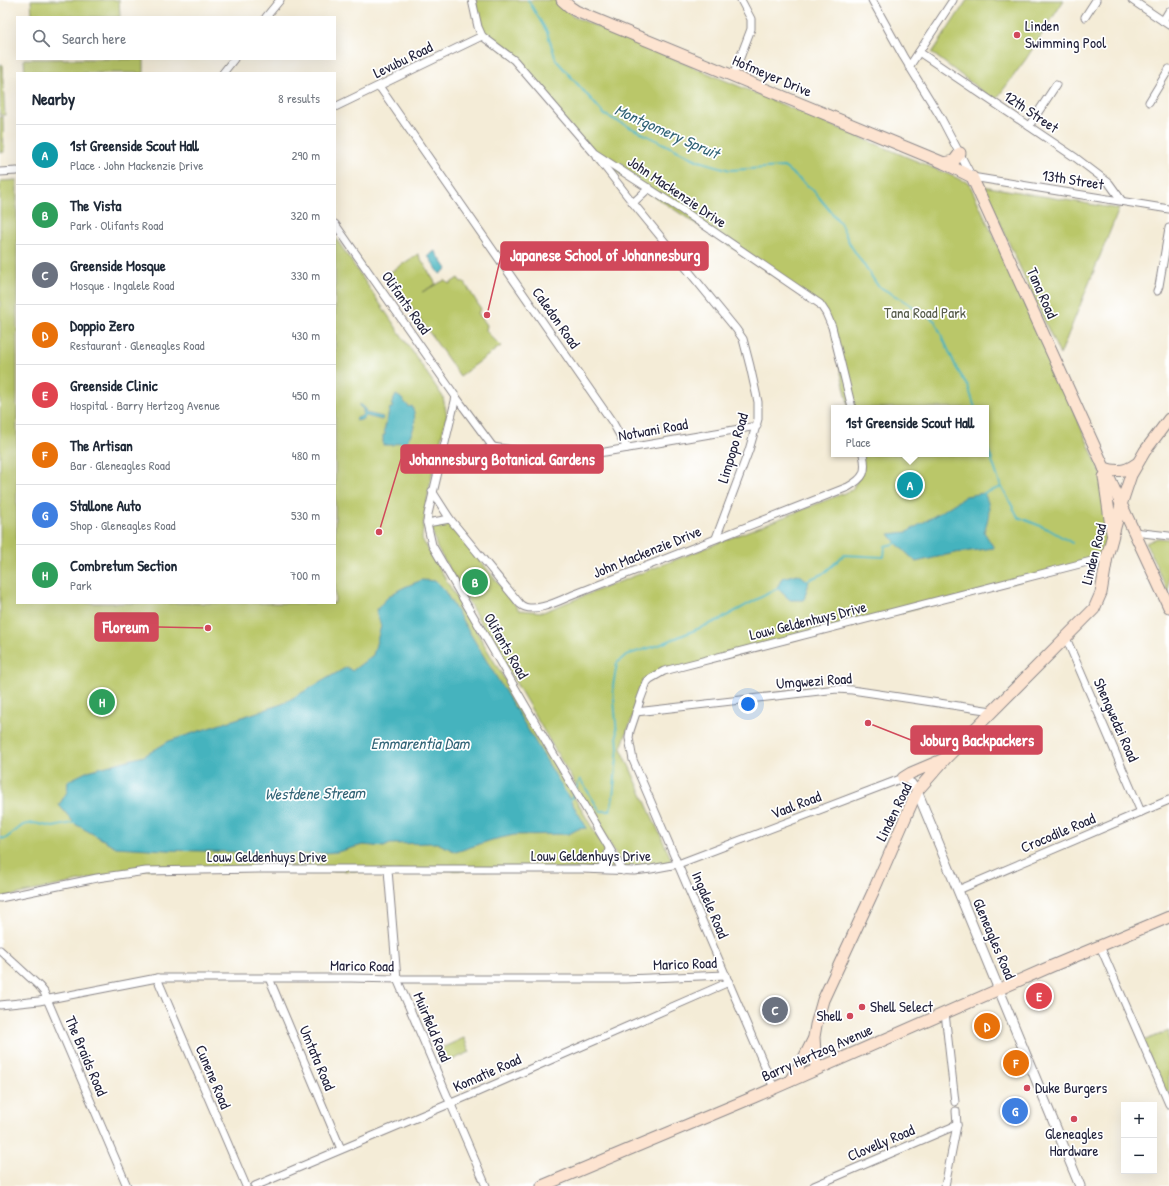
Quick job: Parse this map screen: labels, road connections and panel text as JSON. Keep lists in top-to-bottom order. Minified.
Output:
{"streets":{"main road":["Hofmeyer Drive","Tana Road","Linden Road","Barry Hertzog Avenue"],"street":["Levubu Road","12th Street","13th Street","John Mackenzie Drive","Olifants Road","Caledon Road","Notwani Road","Limpopo Road","Louw Geldenhuys Drive","Umgwezi Road","Shengwedzi Road","Vaal Road","Crocodile Road","Ingalele Road","Gleneagles Road","Marico Road","Muirfield Road","The Braids Road","Umtata Road","Komatie Road","Cunene Road","Clovelly Road"]},"crossings":[["Levubu Road","John Mackenzie Drive"],["Levubu Road","Caledon Road"],["Hofmeyer Drive","13th Street"],["Hofmeyer Drive","Tana Road"],["12th Street","13th Street"],["13th Street","Tana Road"],["John Mackenzie Drive","Olifants Road"],["John Mackenzie Drive","Limpopo Road"],["Tana Road","Linden Road"],["Olifants Road","Notwani Road"],["Olifants Road","Louw Geldenhuys Drive"],["Caledon Road","Notwani Road"],["Notwani Road","Limpopo Road"],["Linden Road","Louw Geldenhuys Drive"],["Linden Road","Umgwezi Road"],["Linden Road","Shengwedzi Road"],["Linden Road","Gleneagles Road"],["Linden Road","Barry Hertzog Avenue"],["Louw Geldenhuys Drive","Umgwezi Road"],["Louw Geldenhuys Drive","Vaal Road"],["Louw Geldenhuys Drive","Ingalele Road"],["Louw Geldenhuys Drive","Muirfield Road"],["Shengwedzi Road","Crocodile Road"],["Vaal Road","Ingalele Road"],["Crocodile Road","Gleneagles Road"],["Ingalele Road","Marico Road"],["Ingalele Road","Barry Hertzog Avenue"],["Ingalele Road","Komatie Road"],["Gleneagles Road","Barry Hertzog Avenue"],["Marico Road","Muirfield Road"],["Marico Road","The Braids Road"],["Marico Road","Umtata Road"],["Marico Road","Komatie Road"],["Marico Road","Cunene Road"],["Muirfield Road","Komatie Road"],["Umtata Road","Komatie Road"]],"water":["Montgomery Spruit","Emmarentia Dam","Westdene Stream"],"parks":["Tana Road Park"],"places":["Linden Swimming Pool","Japanese School of Johannesburg","Johannesburg Botanical Gardens","Floreum","Joburg Backpackers","Shell Select","Shell","Duke Burgers","Gleneagles Hardware"],"page":{"search":"Search here","heading":["Nearby","8 results"],"list":[{"mark":"A","name":"1st Greenside Scout Hall","note":"Place · John Mackenzie Drive","value":"290 m"},{"mark":"B","name":"The Vista","note":"Park · Olifants Road","value":"320 m"},{"mark":"C","name":"Greenside Mosque","note":"Mosque · Ingalele Road","value":"330 m"},{"mark":"D","name":"Doppio Zero","note":"Restaurant · Gleneagles Road","value":"430 m"},{"mark":"E","name":"Greenside Clinic","note":"Hospital · Barry Hertzog Avenue","value":"450 m"},{"mark":"F","name":"The Artisan","note":"Bar · Gleneagles Road","value":"480 m"},{"mark":"G","name":"Stallone Auto","note":"Shop · Gleneagles Road","value":"530 m"},{"mark":"H","name":"Combretum Section","note":"Park","value":"700 m"}],"popup":["1st Greenside Scout Hall","Place"],"pins":["A","B","H","E","C","D","F","G"],"map_buttons":["+","−"]}}
